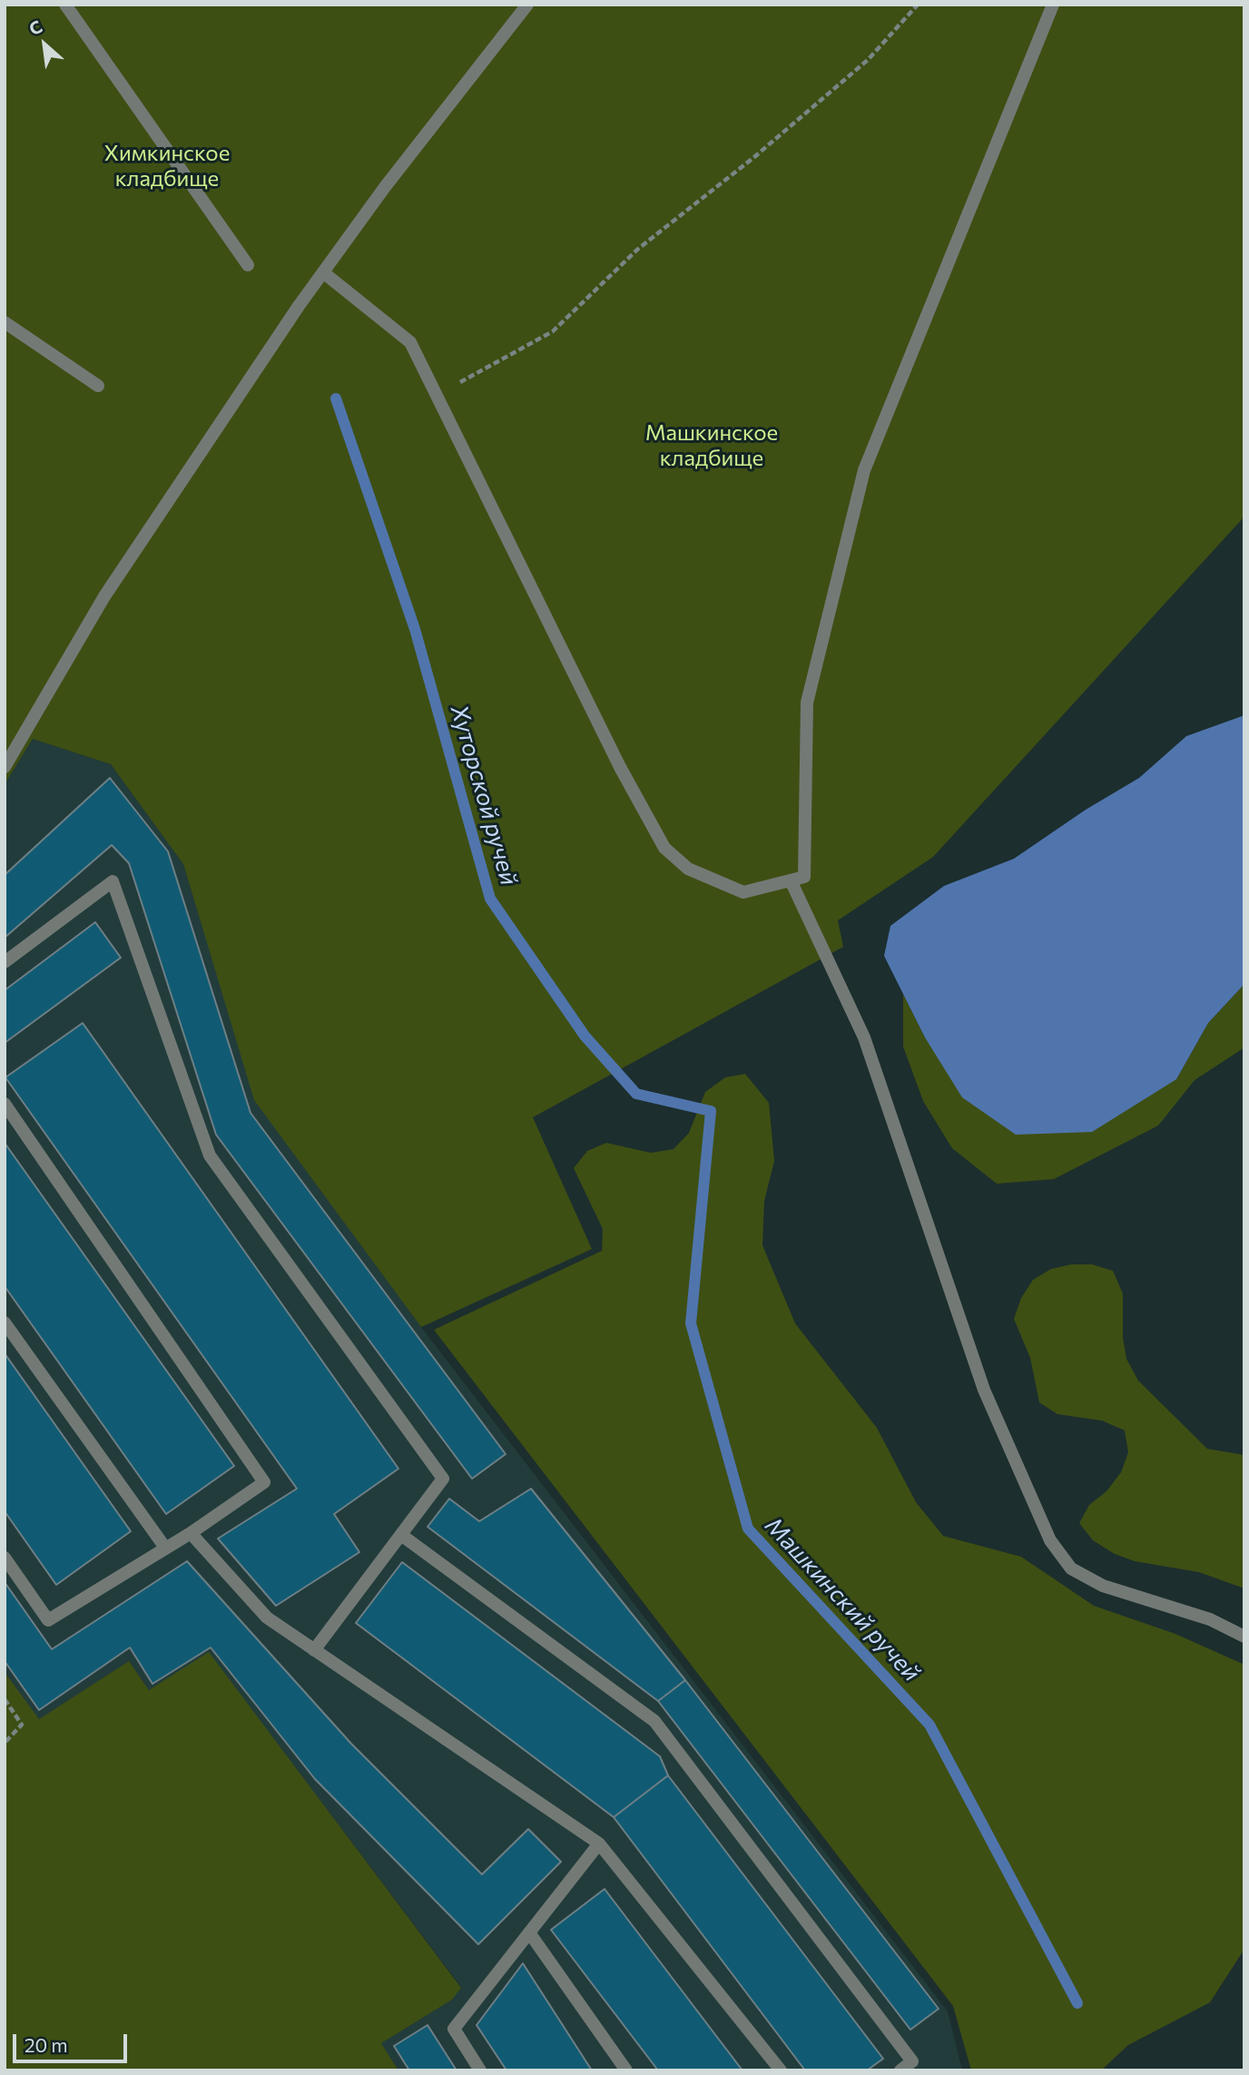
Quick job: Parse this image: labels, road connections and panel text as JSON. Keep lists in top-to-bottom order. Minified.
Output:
{"water":["Хуторской ручей","Машкинский ручей"],"parks":["Химкинское кладбище","Машкинское кладбище"],"scale_bar":"20 m","north":"top left"}
